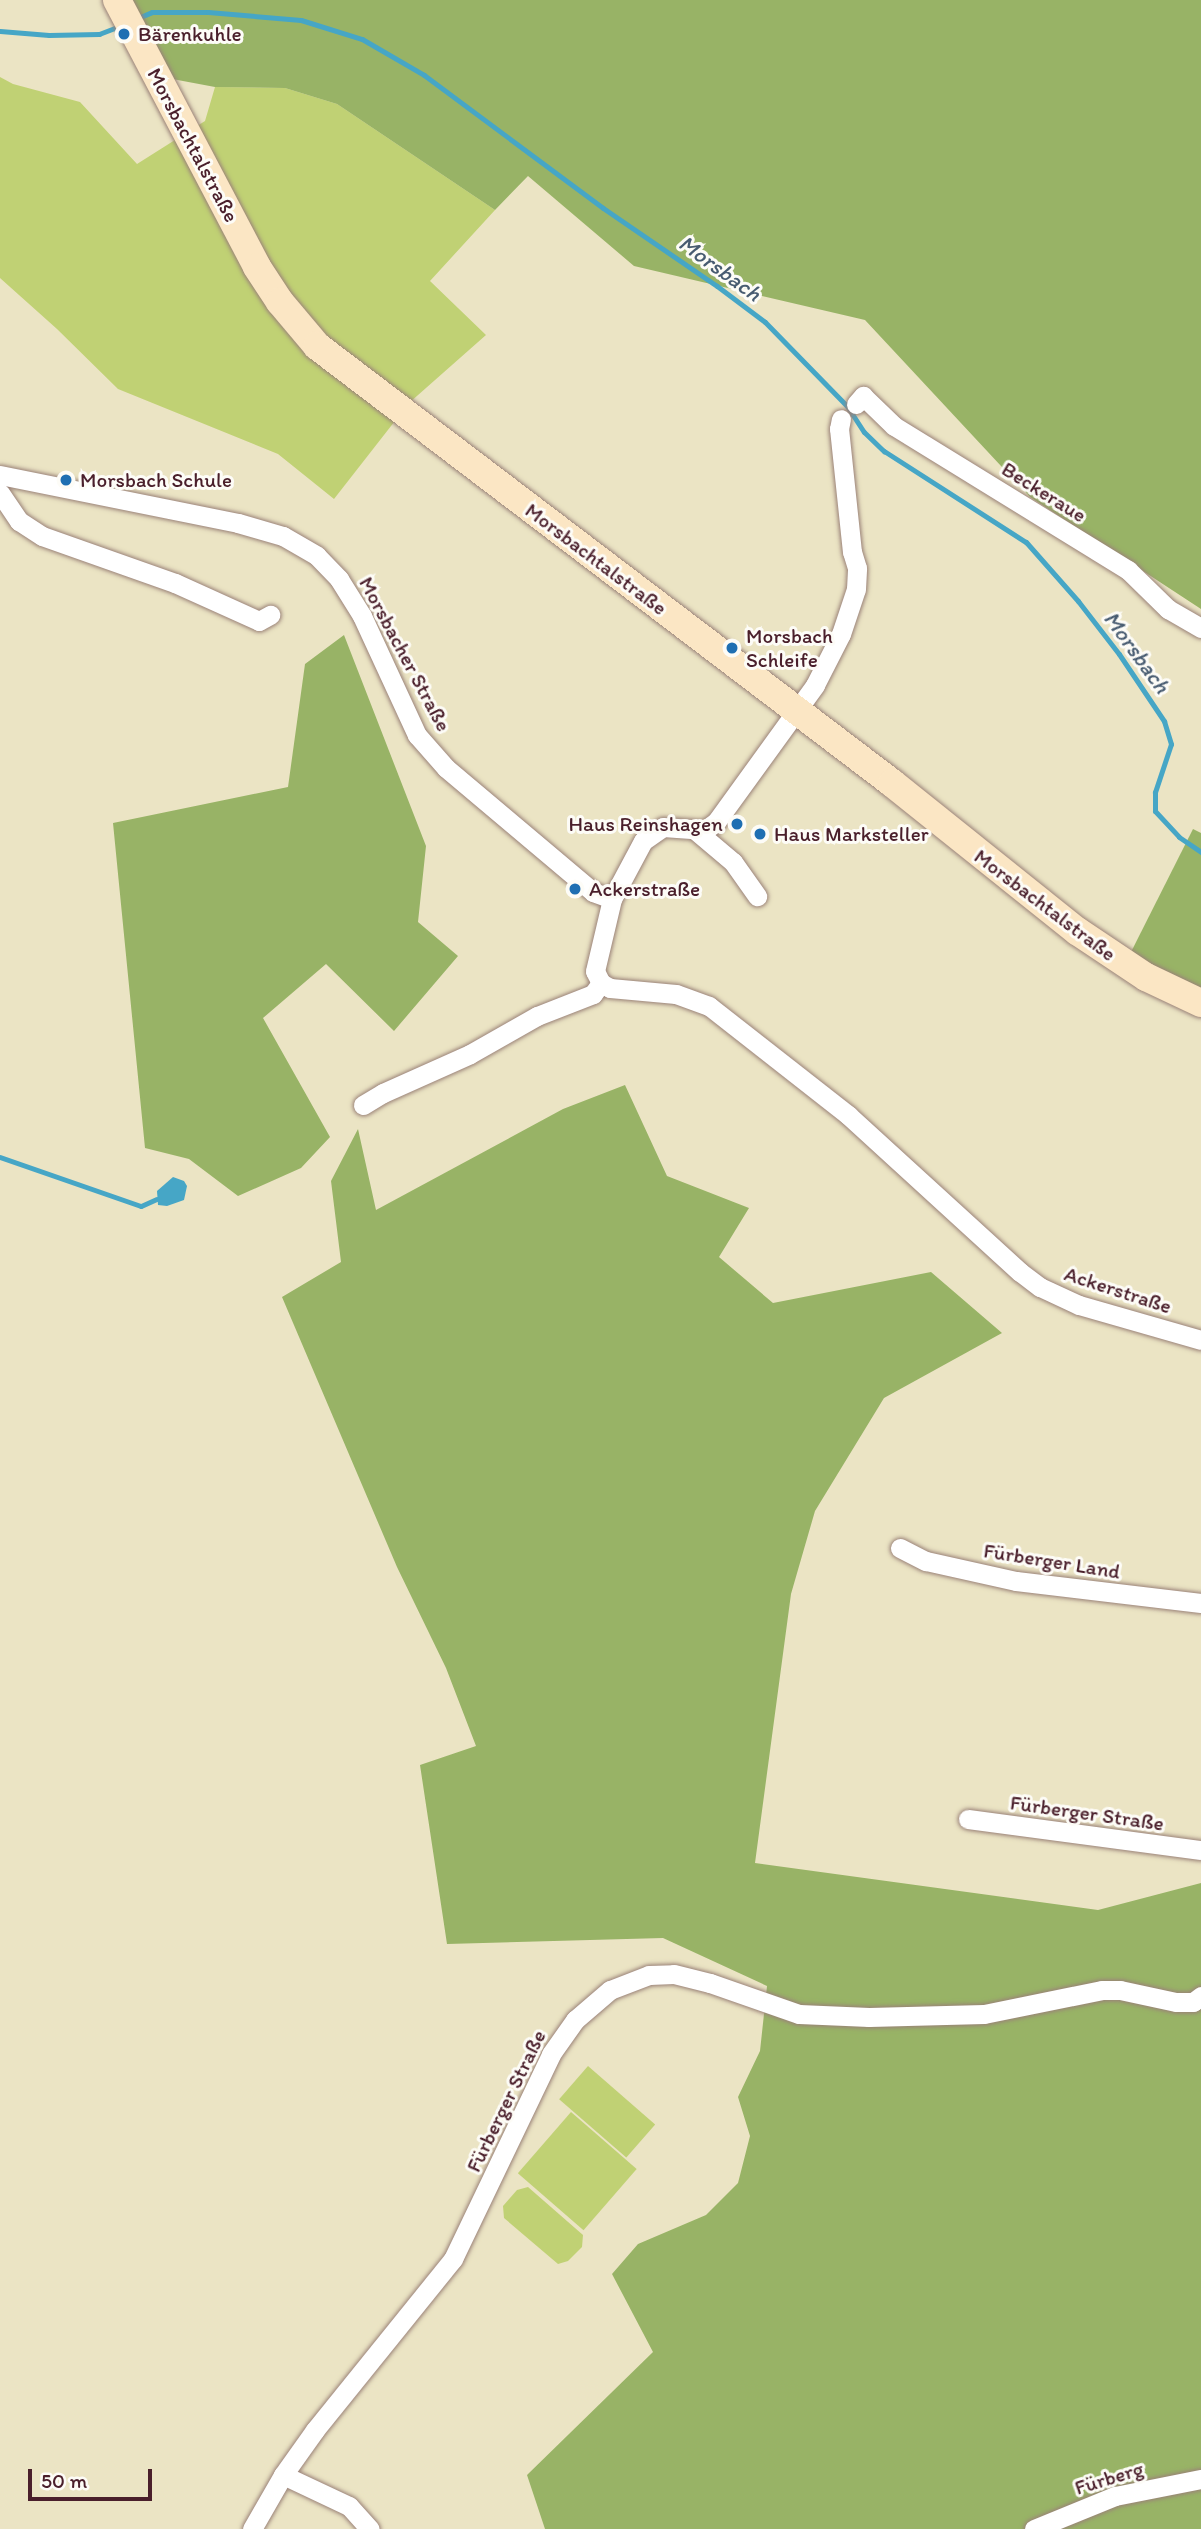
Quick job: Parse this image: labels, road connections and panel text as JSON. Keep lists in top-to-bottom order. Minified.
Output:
{"streets":{"main road":["Morsbachtalstraße"],"street":["Beckeraue","Morsbacher Straße","Ackerstraße","Fürberger Land","Fürberger Straße","Fürberg"]},"water":["Morsbach"],"places":["Bärenkuhle","Morsbach Schule","Morsbach Schleife","Haus Reinshagen","Haus Marksteller","Ackerstraße"],"scale_bar":"50 m"}
